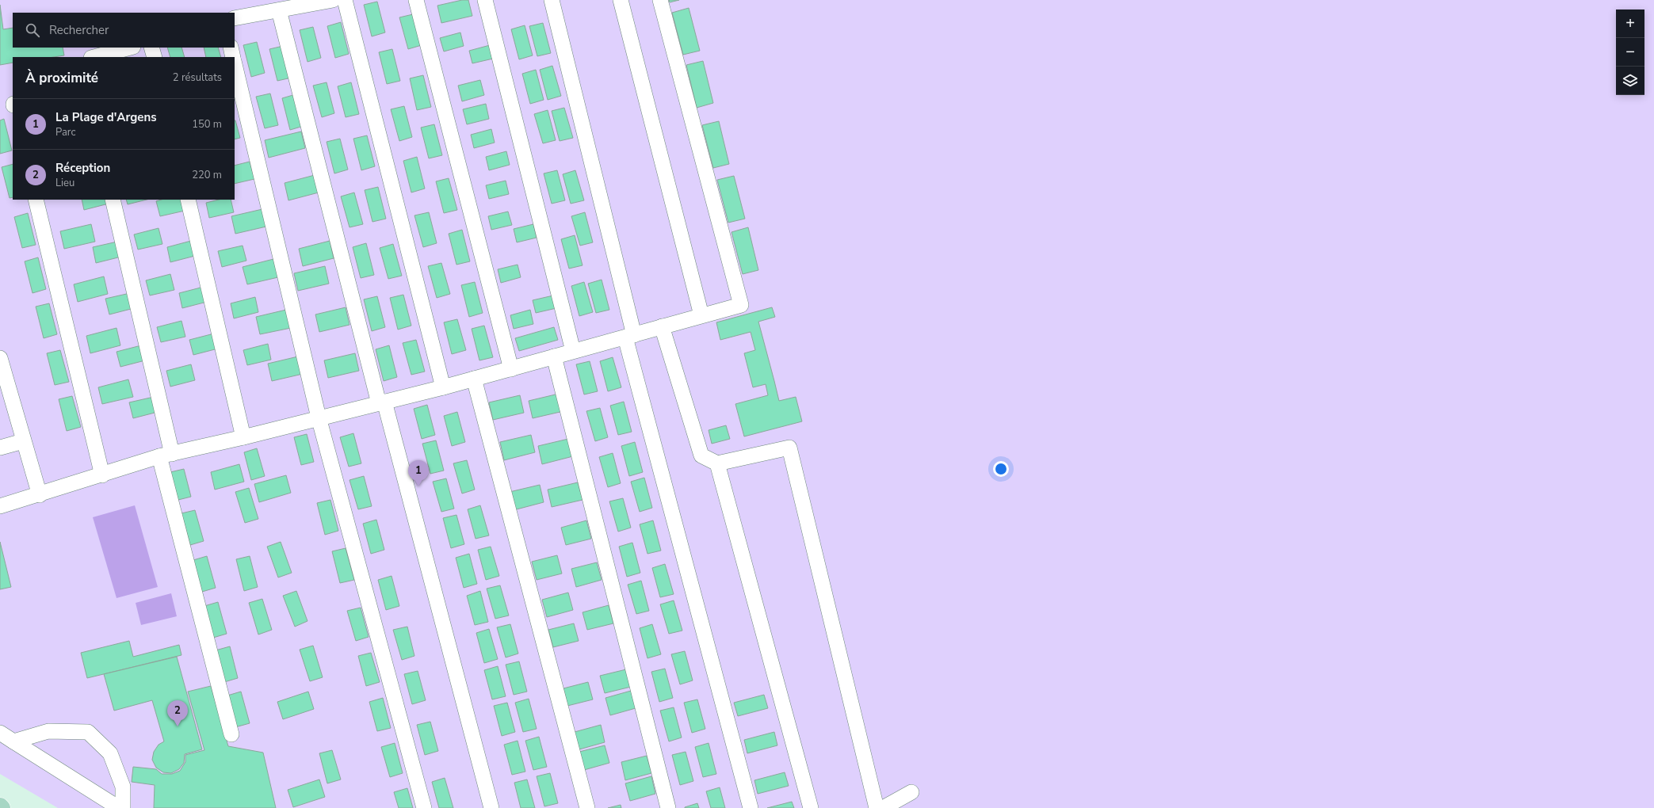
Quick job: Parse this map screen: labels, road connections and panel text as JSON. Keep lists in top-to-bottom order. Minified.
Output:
{"page":{"map_buttons":["+","−"],"search":"Rechercher","heading":["À proximité","2 résultats"],"list":[{"mark":"1","name":"La Plage d'Argens","note":"Parc","value":"150 m"},{"mark":"2","name":"Réception","note":"Lieu","value":"220 m"}],"pins":["1","2"]}}
